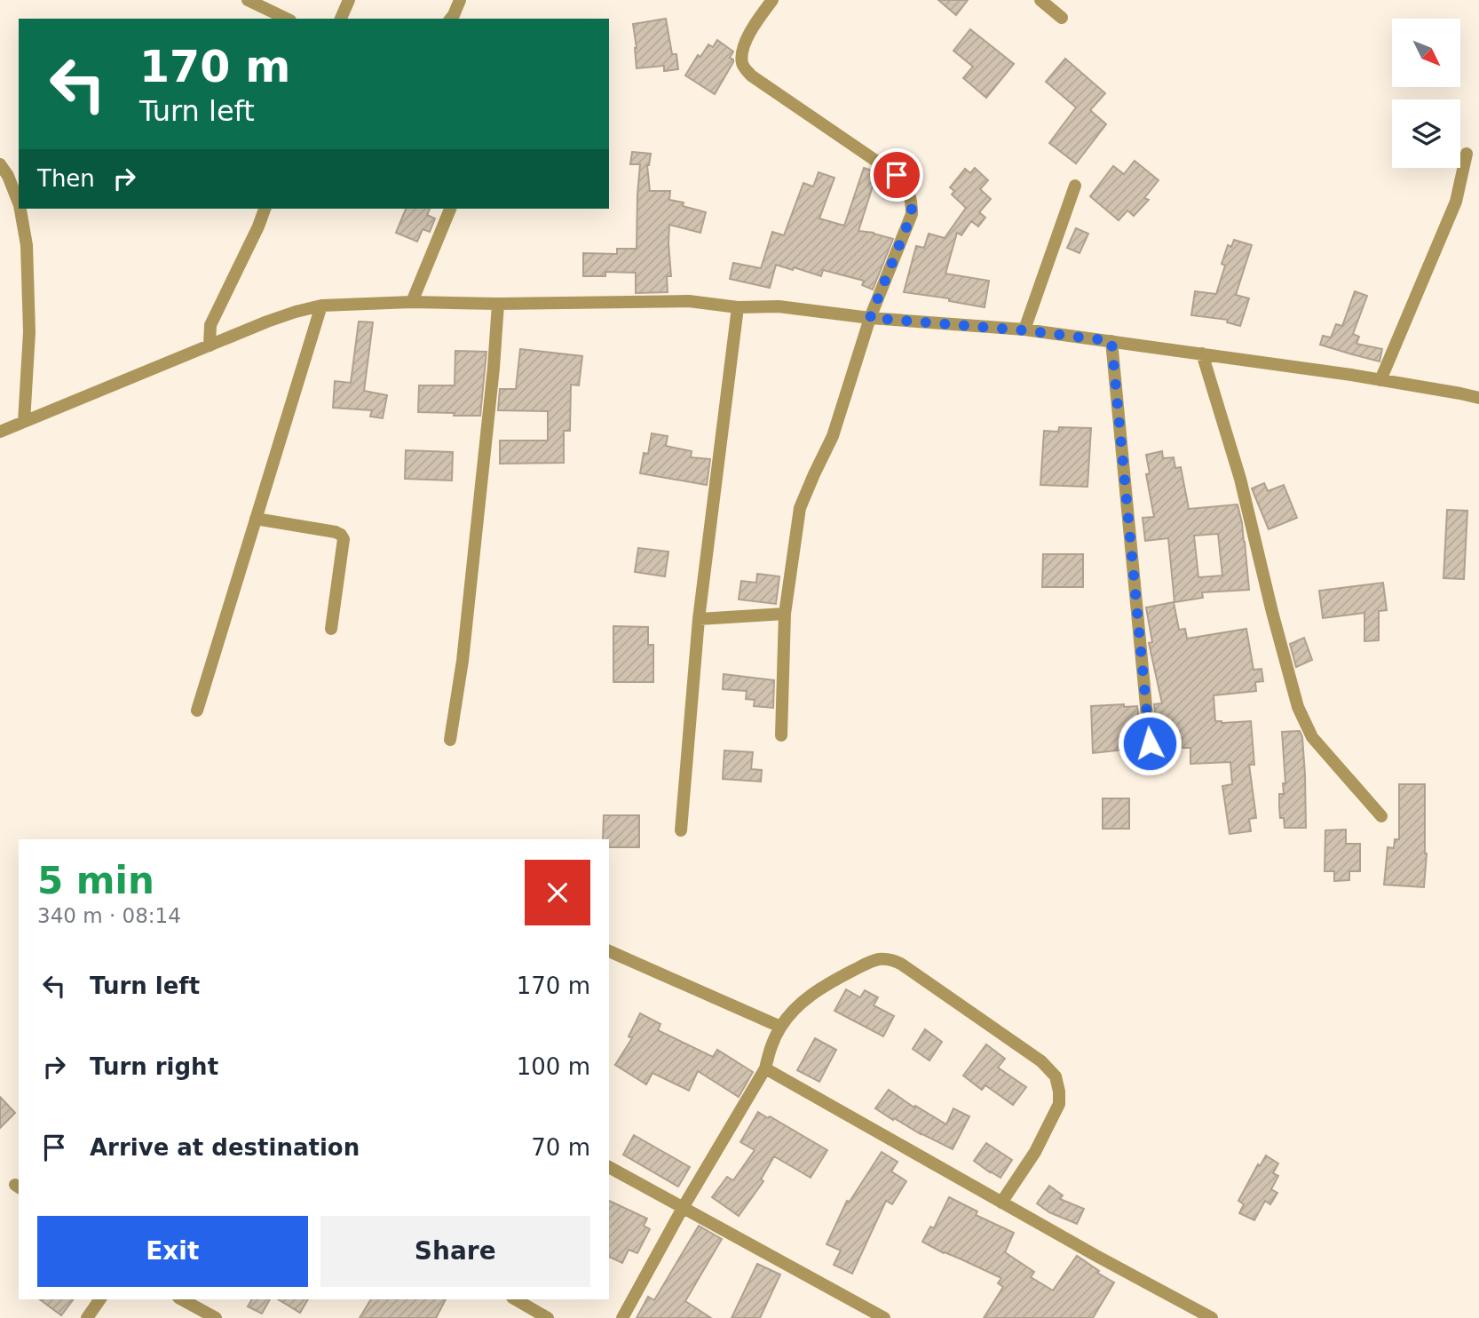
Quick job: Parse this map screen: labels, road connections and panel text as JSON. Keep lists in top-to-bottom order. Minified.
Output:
{"north":"bottom right","page":{"turn":["170 m","Turn left"],"then":"Then","heading":["5 min","340 m · 08:14"],"list":[{"name":"Turn left","value":"170 m"},{"name":"Turn right","value":"100 m"},{"name":"Arrive at destination","value":"70 m"}],"buttons":["Exit","Share"]}}
